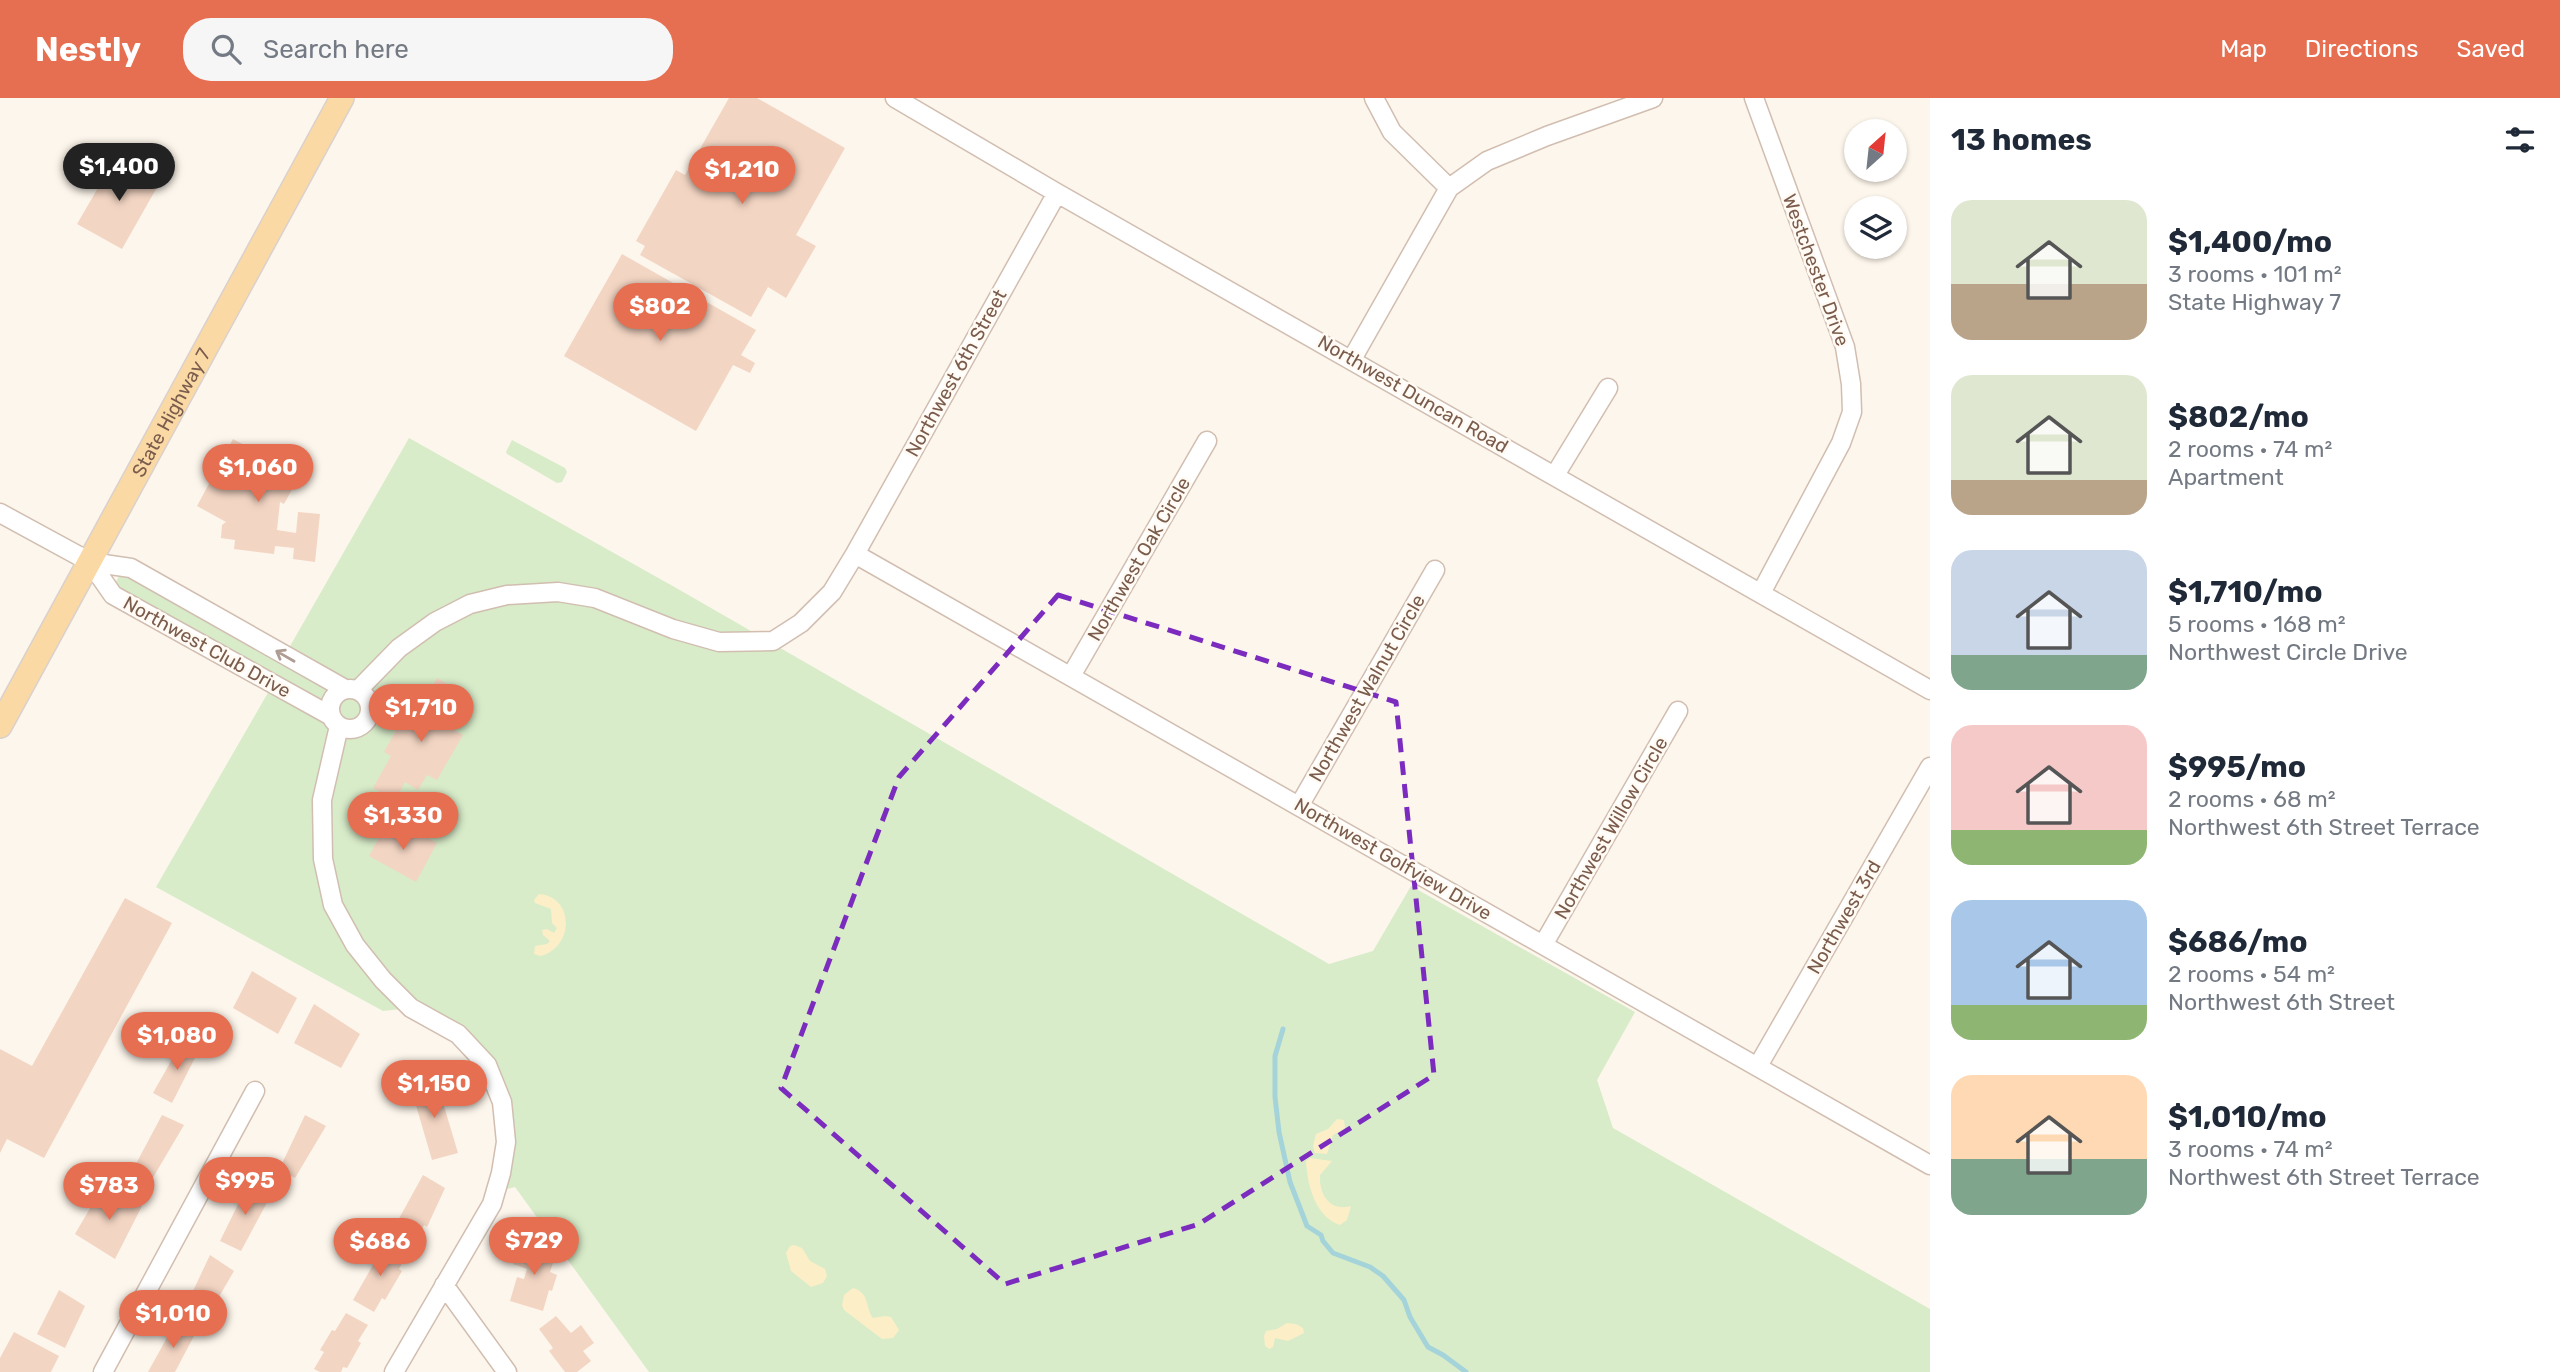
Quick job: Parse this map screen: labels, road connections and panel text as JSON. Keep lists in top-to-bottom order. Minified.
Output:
{"streets":{"main road":["State Highway 7"],"street":["Westchester Drive","Northwest 6th Street","Northwest Duncan Road","Northwest Oak Circle","Northwest Club Drive","Northwest Walnut Circle","Northwest Willow Circle","Northwest Golfview Drive","Northwest 3rd"]},"crossings":[["Westchester Drive","Northwest Duncan Road"],["Northwest 6th Street","Northwest Duncan Road"],["Northwest 6th Street","Northwest Club Drive"],["Northwest 6th Street","Northwest Golfview Drive"],["State Highway 7","Northwest Club Drive"],["Northwest Oak Circle","Northwest Golfview Drive"],["Northwest Walnut Circle","Northwest Golfview Drive"],["Northwest Willow Circle","Northwest Golfview Drive"],["Northwest Golfview Drive","Northwest 3rd"]],"north":"top right","page":{"header":"Nestly","search":"Search here","nav":["Map","Directions","Saved"],"heading":"13 homes","price":["$1,400","$1,210","$802","$1,060","$1,710","$1,330","$1,080","$1,150","$995","$783","$729","$686","$1,010"],"list":[{"name":"$1,400/mo","note":"3 rooms · 101 m² · State Highway 7"},{"name":"$802/mo","note":"2 rooms · 74 m² · Apartment"},{"name":"$1,710/mo","note":"5 rooms · 168 m² · Northwest Circle Drive"},{"name":"$995/mo","note":"2 rooms · 68 m² · Northwest 6th Street Terrace"},{"name":"$686/mo","note":"2 rooms · 54 m² · Northwest 6th Street"},{"name":"$1,010/mo","note":"3 rooms · 74 m² · Northwest 6th Street Terrace"}]}}
